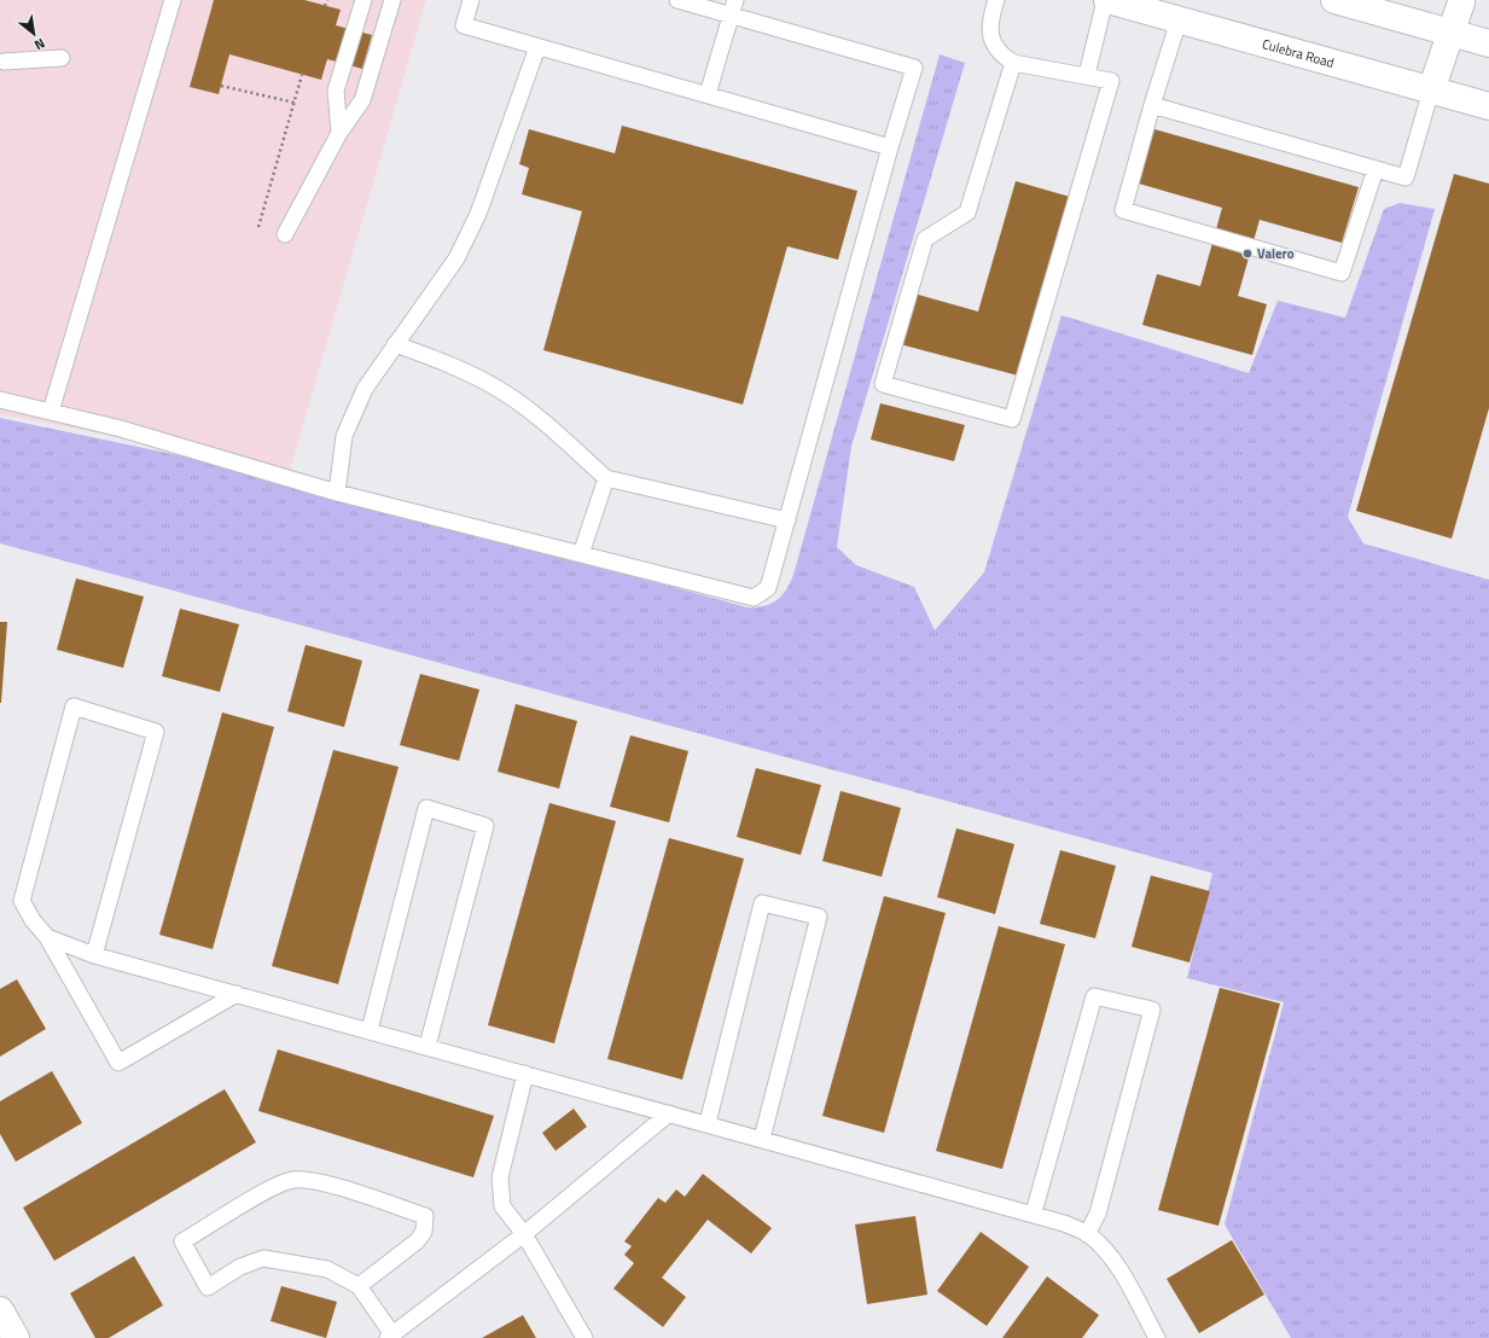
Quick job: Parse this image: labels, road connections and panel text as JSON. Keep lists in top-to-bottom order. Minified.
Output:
{"streets":{"main road":["Culebra Road"]},"places":["Valero"],"north":"bottom right"}
